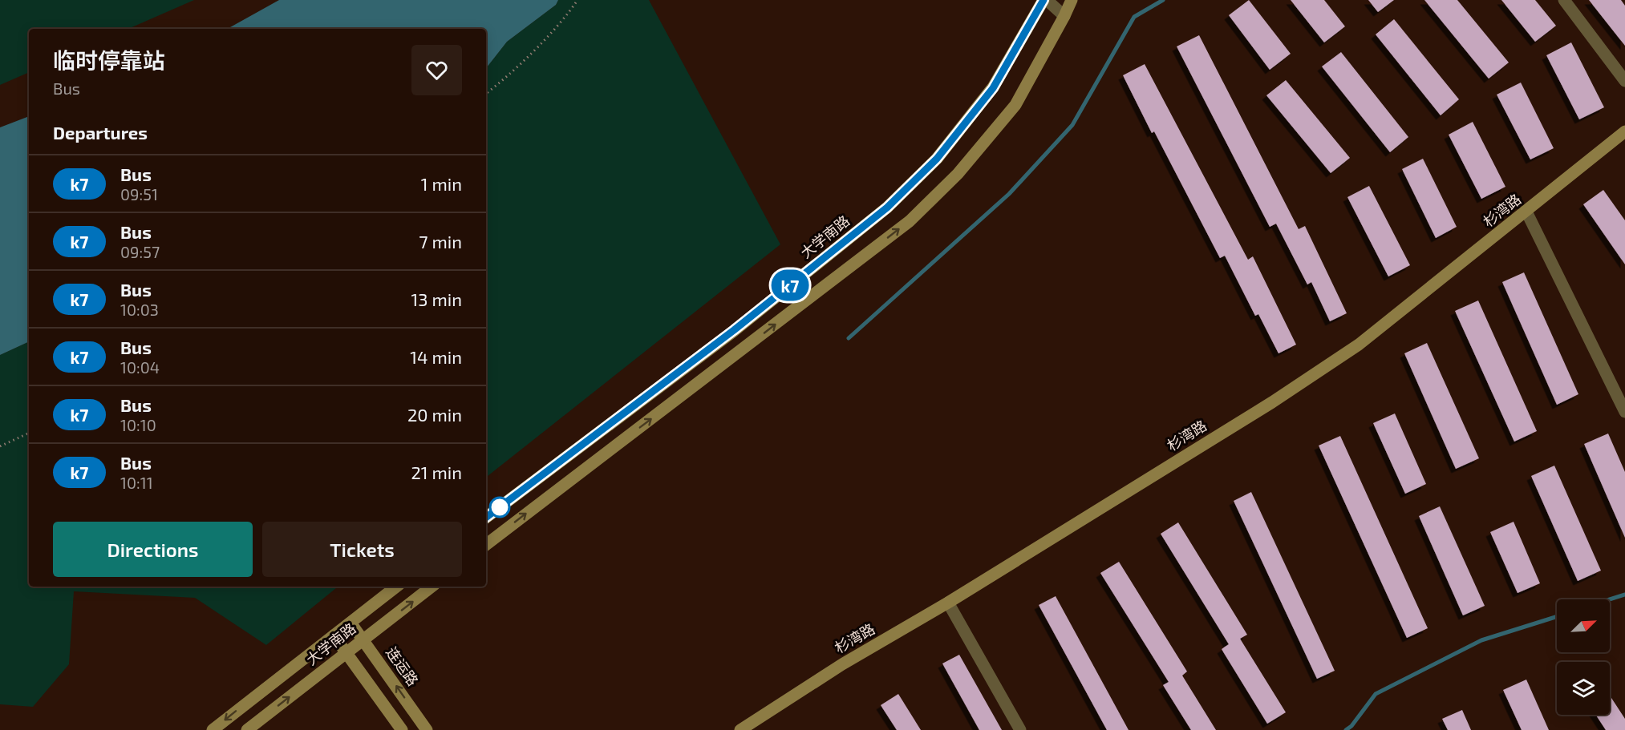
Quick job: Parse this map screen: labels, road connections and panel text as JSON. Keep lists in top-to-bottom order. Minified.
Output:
{"streets":{"main road":["杉湾路","大学南路","连运路"]},"crossings":[["大学南路","连运路"]],"lines":["bus line k7"],"north":"top right","page":{"on_map":"k7","heading":[["临时停靠站","Bus"],"Departures"],"list":[{"mark":"k7","name":"Bus","note":"09:51","value":"1 min"},{"mark":"k7","name":"Bus","note":"09:57","value":"7 min"},{"mark":"k7","name":"Bus","note":"10:03","value":"13 min"},{"mark":"k7","name":"Bus","note":"10:04","value":"14 min"},{"mark":"k7","name":"Bus","note":"10:10","value":"20 min"},{"mark":"k7","name":"Bus","note":"10:11","value":"21 min"}],"buttons":["Directions","Tickets"]}}
